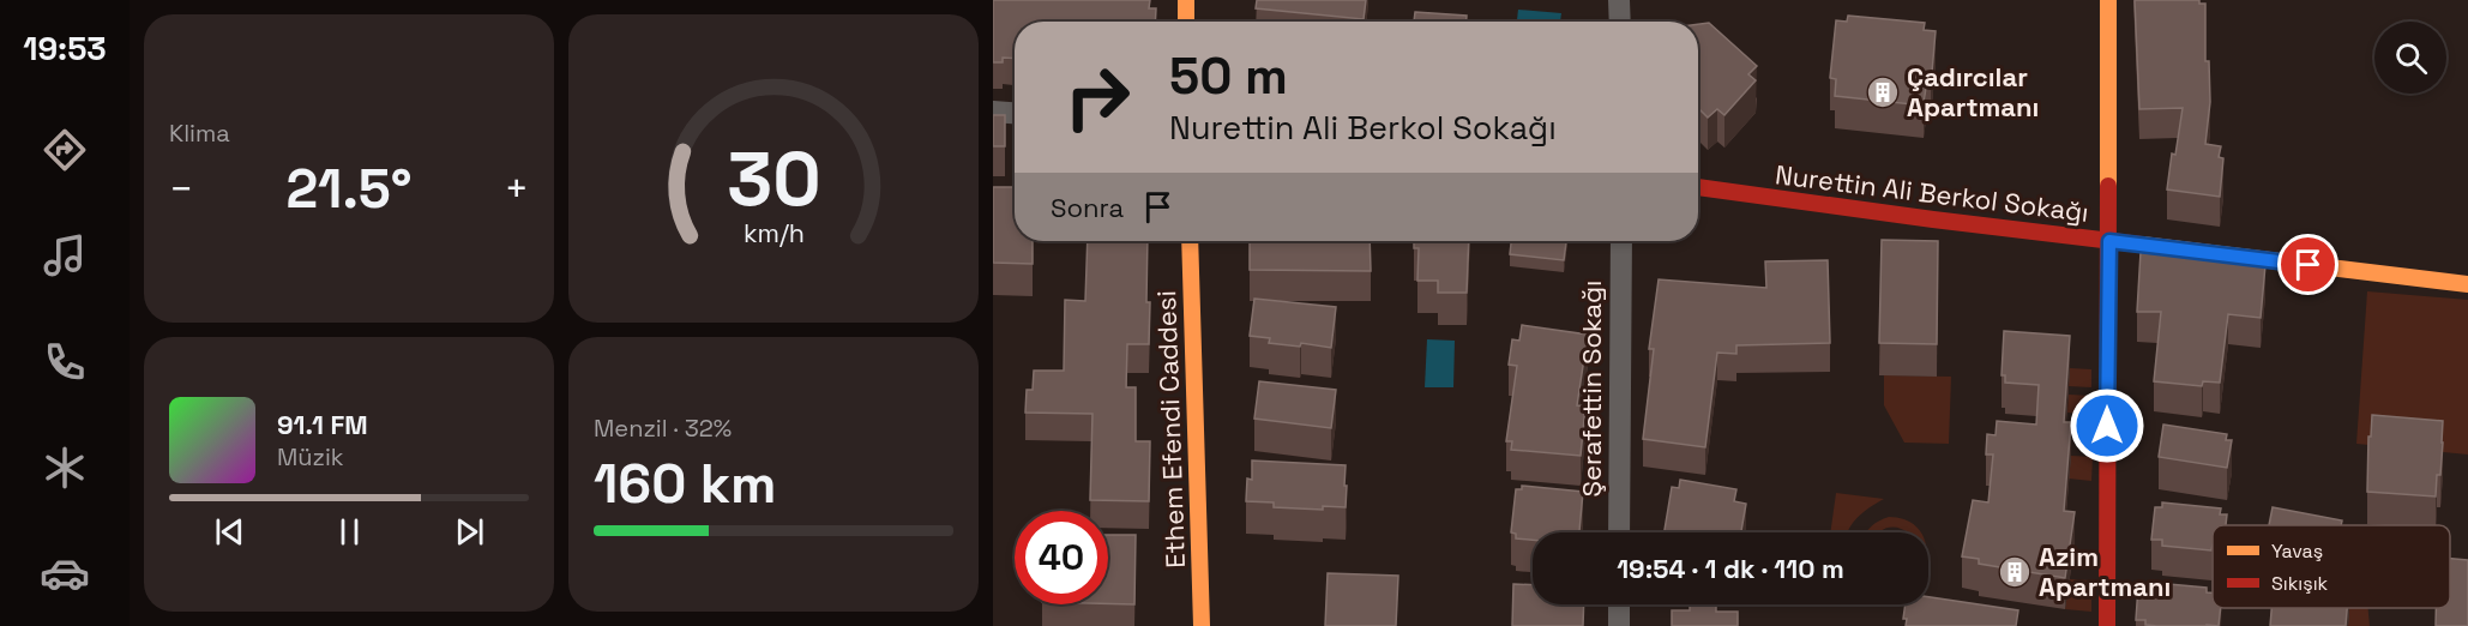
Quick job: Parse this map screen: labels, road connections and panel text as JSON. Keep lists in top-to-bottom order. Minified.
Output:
{"streets":{"street":["Nurettin Ali Berkol Sokağı","Şerafettin Sokağı","Ethem Efendi Caddesi"]},"places":{"building":["Çadırcılar Apartmanı","Azim Apartmanı"]},"legend":["Yavaş","Sıkışık"],"page":{"tabs":"19:53","tile":["Klima",["Menzil · 32%","160 km"]],"turn":["50 m","Nurettin Ali Berkol Sokağı"],"heat":["−","21.5°","+"],"then":"Sonra","song":["91.1 FM","Müzik"],"limit":"40","trip":"19:54 · 1 dk · 110 m","gauge":["30","km/h"]}}
